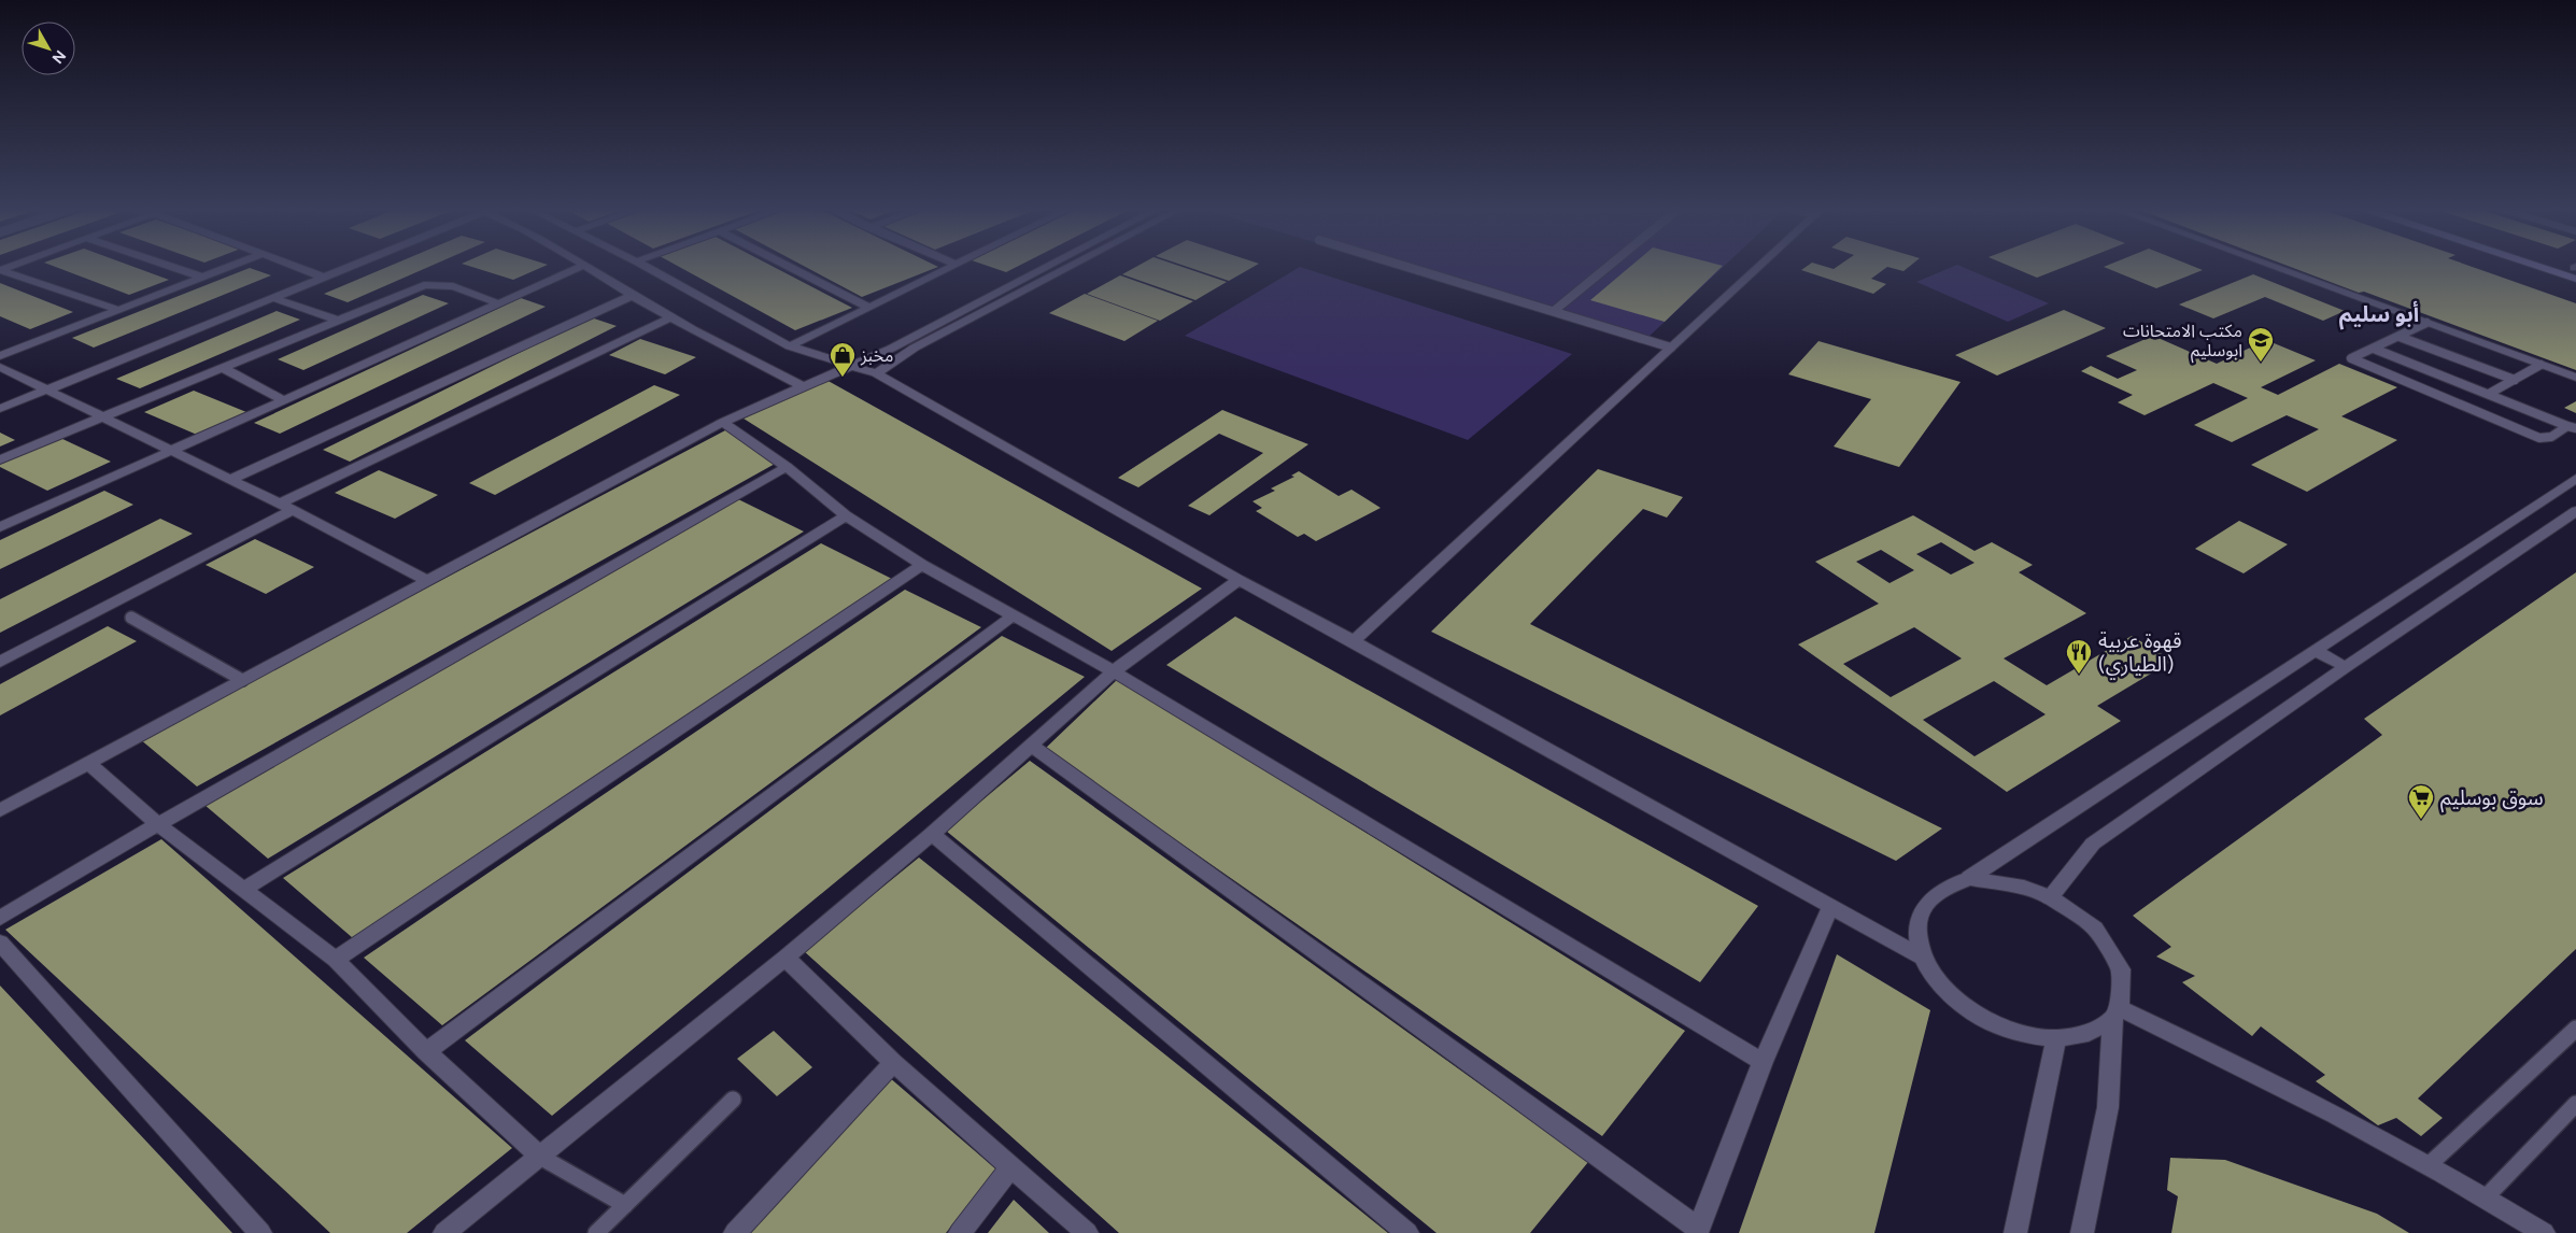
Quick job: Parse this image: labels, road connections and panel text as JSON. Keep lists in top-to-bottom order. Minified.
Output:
{"districts":["أبو سليم"],"places":{"school or university":["مكتب الامتحانات ابوسليم"],"shop":["مخبز"],"restaurant":["قهوة عربية (الطياري)"],"supermarket":["سوق بوسليم"]},"north":"bottom right"}
